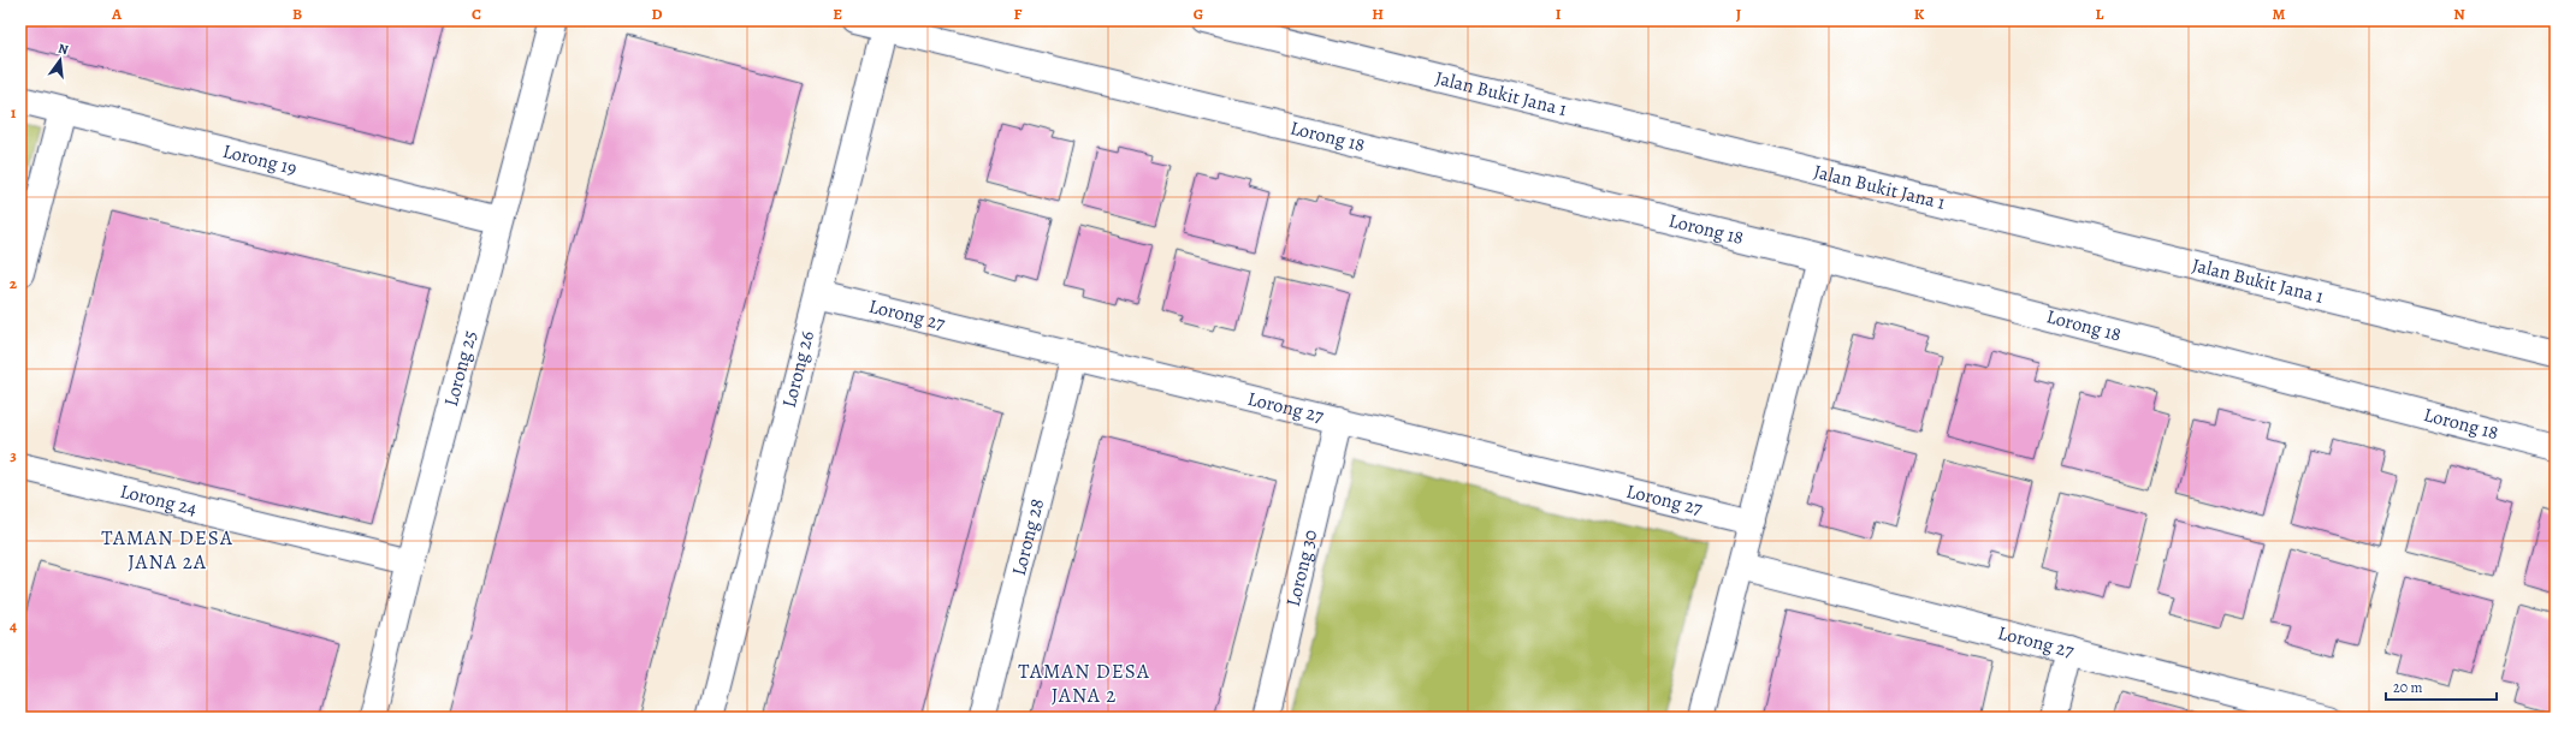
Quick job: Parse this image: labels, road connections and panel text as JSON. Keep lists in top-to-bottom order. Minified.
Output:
{"streets":{"street":["Jalan Bukit Jana 1","Lorong 18","Lorong 19","Lorong 27","Lorong 25","Lorong 26","Lorong 24","Lorong 28","Lorong 30"]},"crossings":[["Lorong 18","Lorong 26"],["Lorong 19","Lorong 25"],["Lorong 27","Lorong 26"],["Lorong 27","Lorong 28"],["Lorong 27","Lorong 30"],["Lorong 25","Lorong 24"]],"districts":["TAMAN DESA JANA 2A","TAMAN DESA JANA 2"],"scale_bar":"20 m","north":"top","grid":{"columns":["A","B","C","D","E","F","G","H","I","J","K","L","M","N"],"rows":["1","2","3","4"]}}
